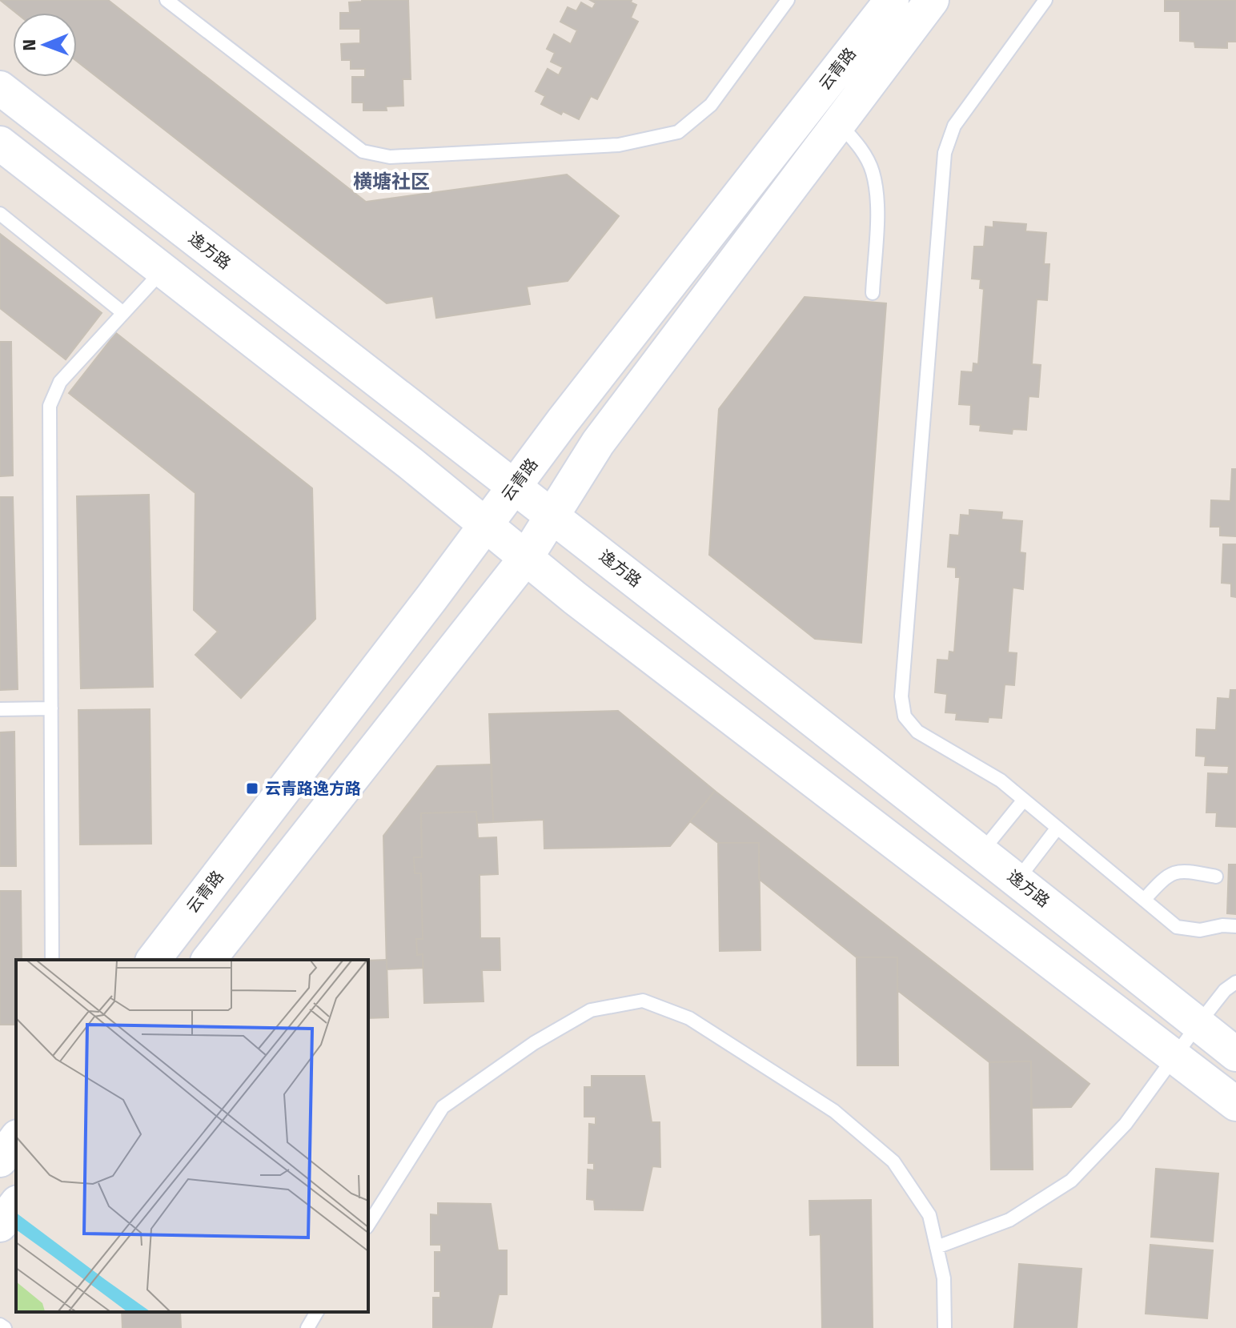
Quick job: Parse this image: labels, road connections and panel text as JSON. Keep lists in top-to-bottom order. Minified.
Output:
{"streets":{"street":["云青路","逸方路"]},"crossings":[["云青路","逸方路"]],"districts":["横塘社区"],"places":{"transit":["云青路逸方路"]},"north":"left"}
